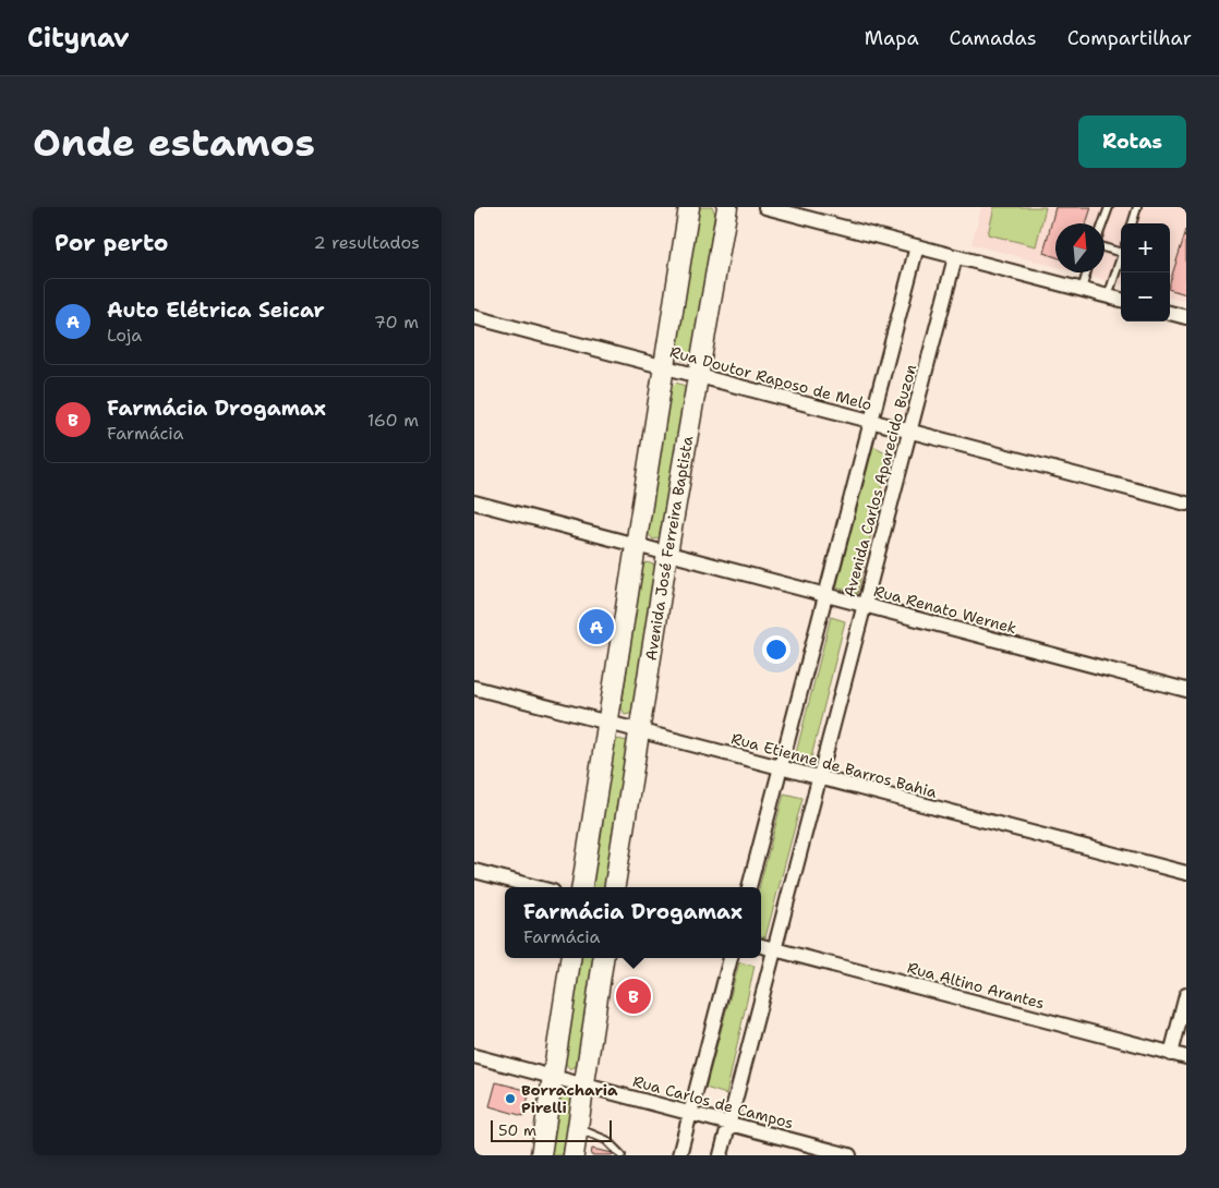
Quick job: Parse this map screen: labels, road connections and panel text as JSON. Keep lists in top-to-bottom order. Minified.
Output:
{"streets":{"main road":["Avenida José Ferreira Baptista"],"street":["Rua Doutor Raposo de Melo","Avenida Carlos Aparecido Buzon","Rua Renato Wernek","Rua Etienne de Barros Bahia","Rua Altino Arantes","Rua Carlos de Campos"]},"crossings":[["Rua Doutor Raposo de Melo","Avenida Carlos Aparecido Buzon"],["Rua Doutor Raposo de Melo","Avenida José Ferreira Baptista"],["Avenida Carlos Aparecido Buzon","Rua Renato Wernek"],["Avenida Carlos Aparecido Buzon","Rua Etienne de Barros Bahia"],["Avenida Carlos Aparecido Buzon","Rua Altino Arantes"],["Avenida Carlos Aparecido Buzon","Rua Carlos de Campos"],["Avenida José Ferreira Baptista","Rua Renato Wernek"],["Avenida José Ferreira Baptista","Rua Etienne de Barros Bahia"]],"places":["Borracharia Pirelli"],"scale_bar":"50 m","north":"top","page":{"header":"Citynav","nav":["Mapa","Camadas","Compartilhar"],"buttons":"Rotas","title":"Onde estamos","heading":["Por perto","2 resultados"],"map_buttons":["+","−"],"list":[{"mark":"A","name":"Auto Elétrica Seicar","note":"Loja","value":"70 m"},{"mark":"B","name":"Farmácia Drogamax","note":"Farmácia","value":"160 m"}],"pins":["A","B"],"popup":["Farmácia Drogamax","Farmácia"],"scale":"50 m"}}
